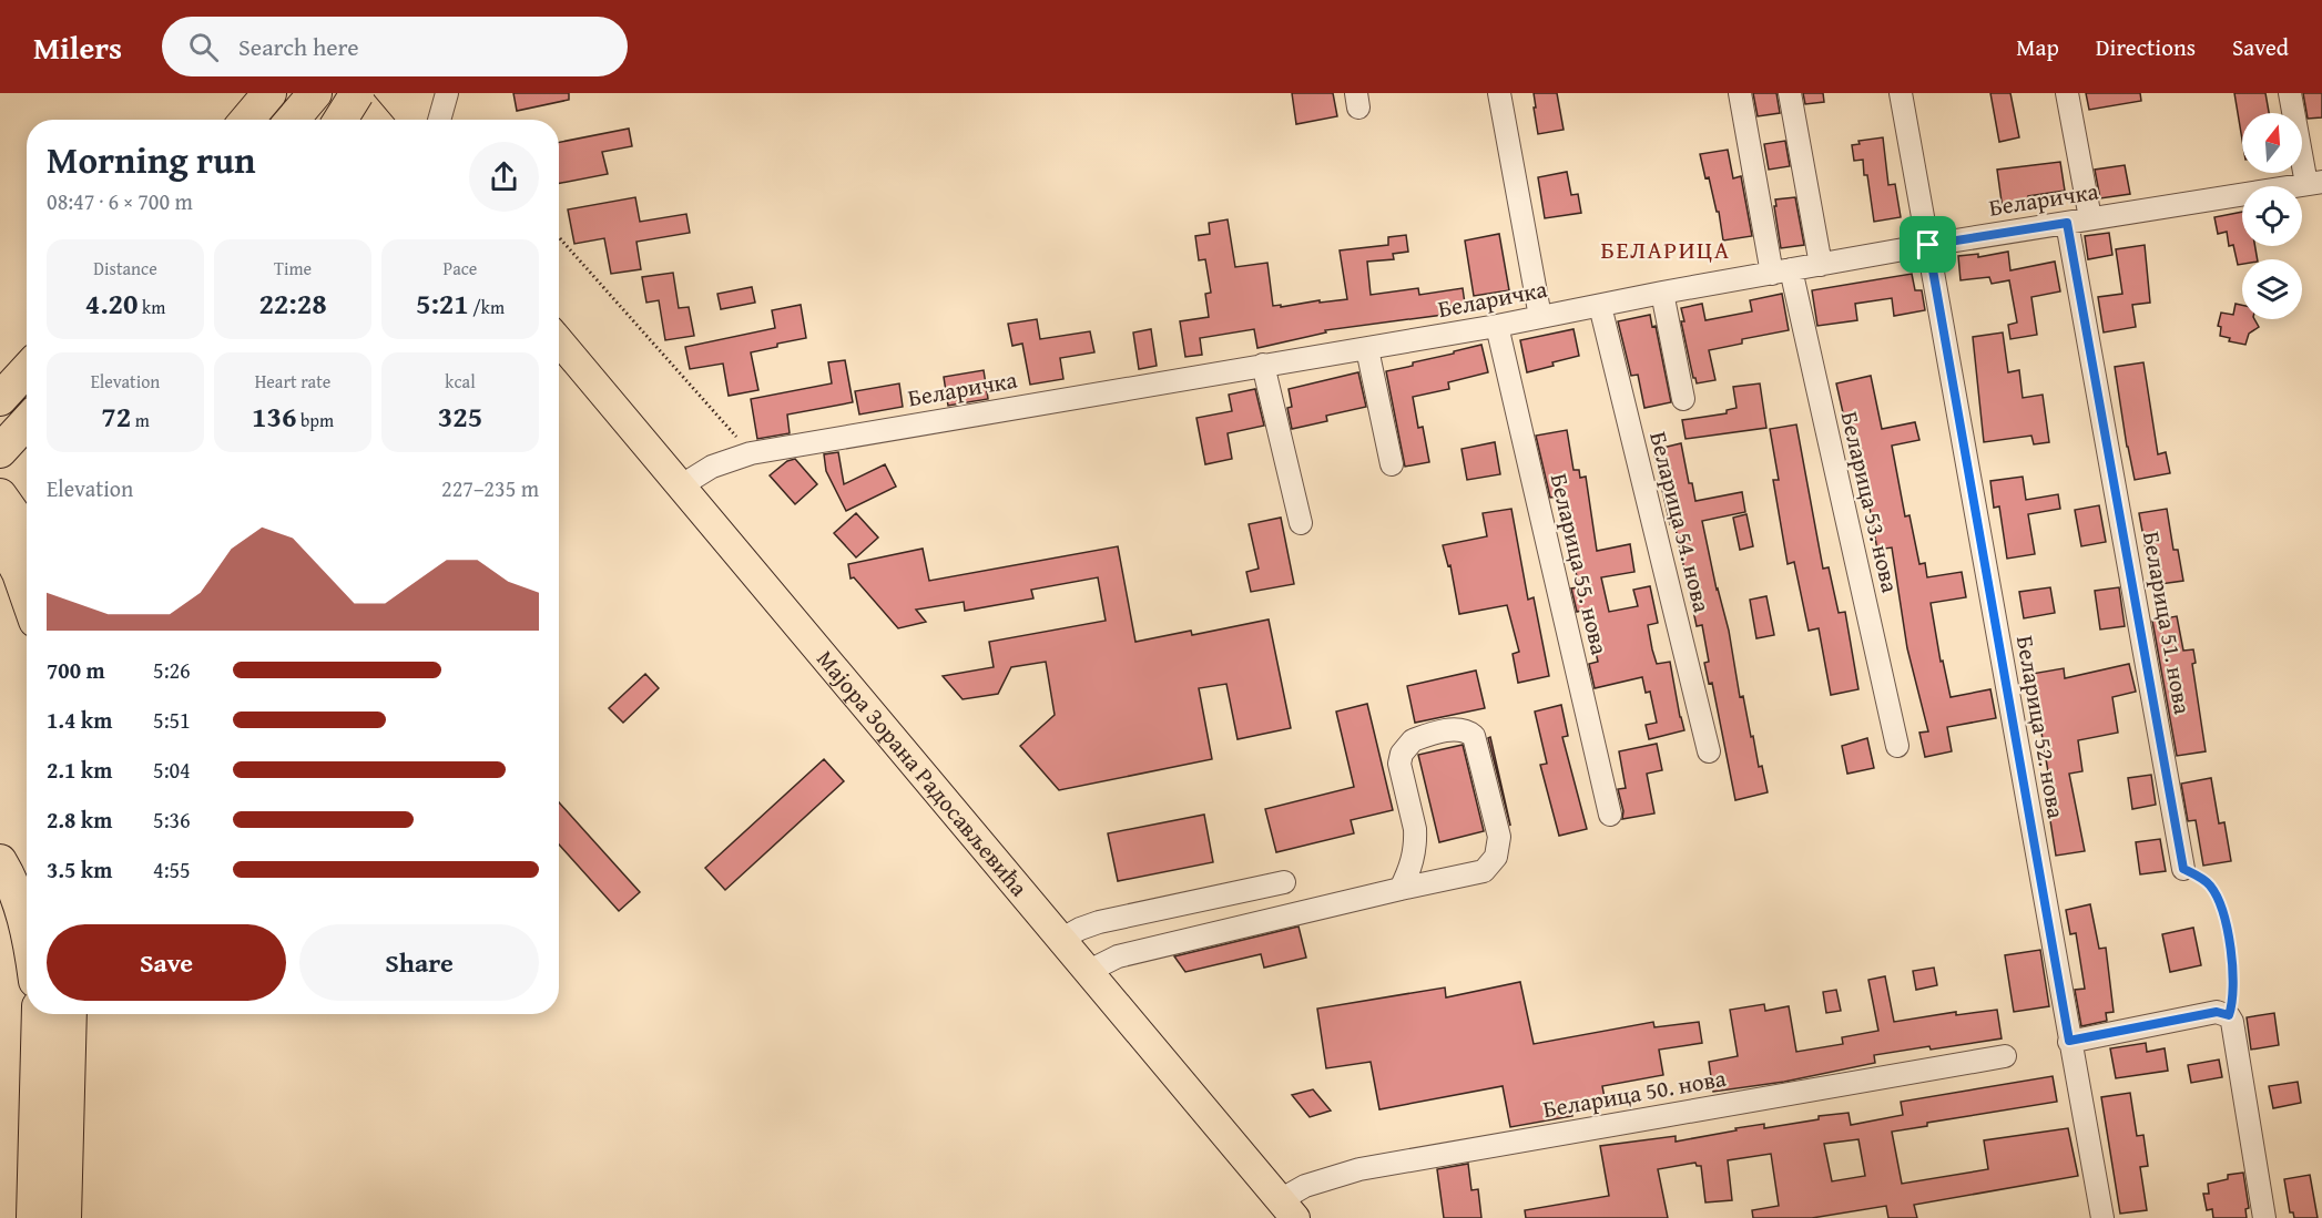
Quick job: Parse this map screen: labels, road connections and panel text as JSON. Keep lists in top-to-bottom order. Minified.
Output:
{"streets":{"main road":["Мајора Зорана Радосављевића"],"street":["Беларичка","Беларица 53. нова","Беларица 54. нова","Беларица 55. нова","Беларица 51. нова","Беларица 52. нова","Беларица 50. нова"]},"crossings":[["Беларичка","Беларица 53. нова"],["Беларичка","Беларица 54. нова"],["Беларичка","Беларица 55. нова"],["Беларичка","Беларица 51. нова"],["Беларичка","Беларица 52. нова"],["Беларичка","Мајора Зорана Радосављевића"],["Мајора Зорана Радосављевића","Беларица 50. нова"]],"districts":["БЕЛАРИЦА"],"north":"top","page":{"header":"Milers","search":"Search here","nav":["Map","Directions","Saved"],"heading":["Morning run","08:47 · 6 × 700 m"],"stats":[["Distance","4.20 km"],["Time","22:28"],["Pace","5:21 /km"],["Elevation","72 m"],["Heart rate","136 bpm"],["kcal","325"]],"chart":["Elevation","227–235 m"],"list":[{"name":"700 m","note":"5:26"},{"name":"1.4 km","note":"5:51"},{"name":"2.1 km","note":"5:04"},{"name":"2.8 km","note":"5:36"},{"name":"3.5 km","note":"4:55"}],"buttons":["Save","Share"]}}
